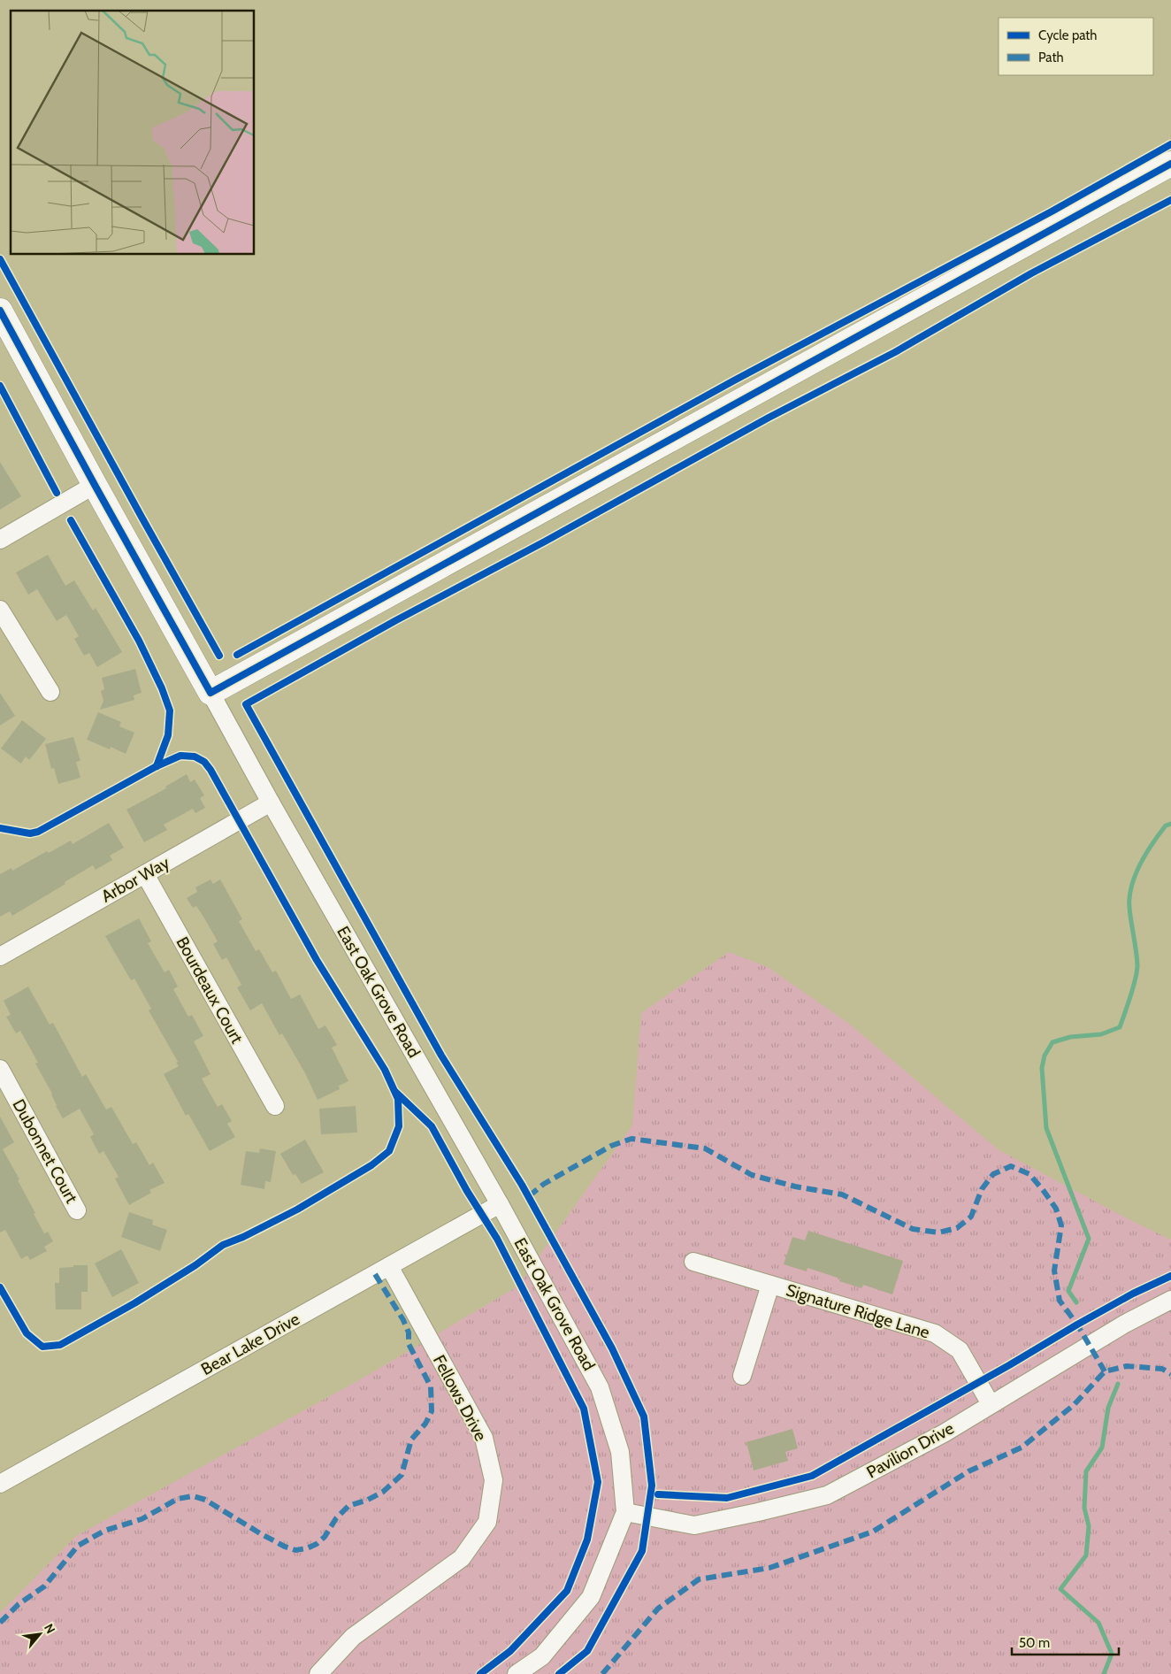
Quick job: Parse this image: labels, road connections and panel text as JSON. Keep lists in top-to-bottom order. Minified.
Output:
{"streets":{"street":["Arbor Way","Bourdeaux Court","East Oak Grove Road","Dubonnet Court","Signature Ridge Lane","Bear Lake Drive","Fellows Drive","Pavilion Drive"]},"crossings":[["Arbor Way","Bourdeaux Court"],["Arbor Way","East Oak Grove Road"],["East Oak Grove Road","Bear Lake Drive"],["East Oak Grove Road","Pavilion Drive"],["Signature Ridge Lane","Pavilion Drive"],["Bear Lake Drive","Fellows Drive"]],"legend":["Cycle path","Path"],"scale_bar":"50 m","north":"top right"}
